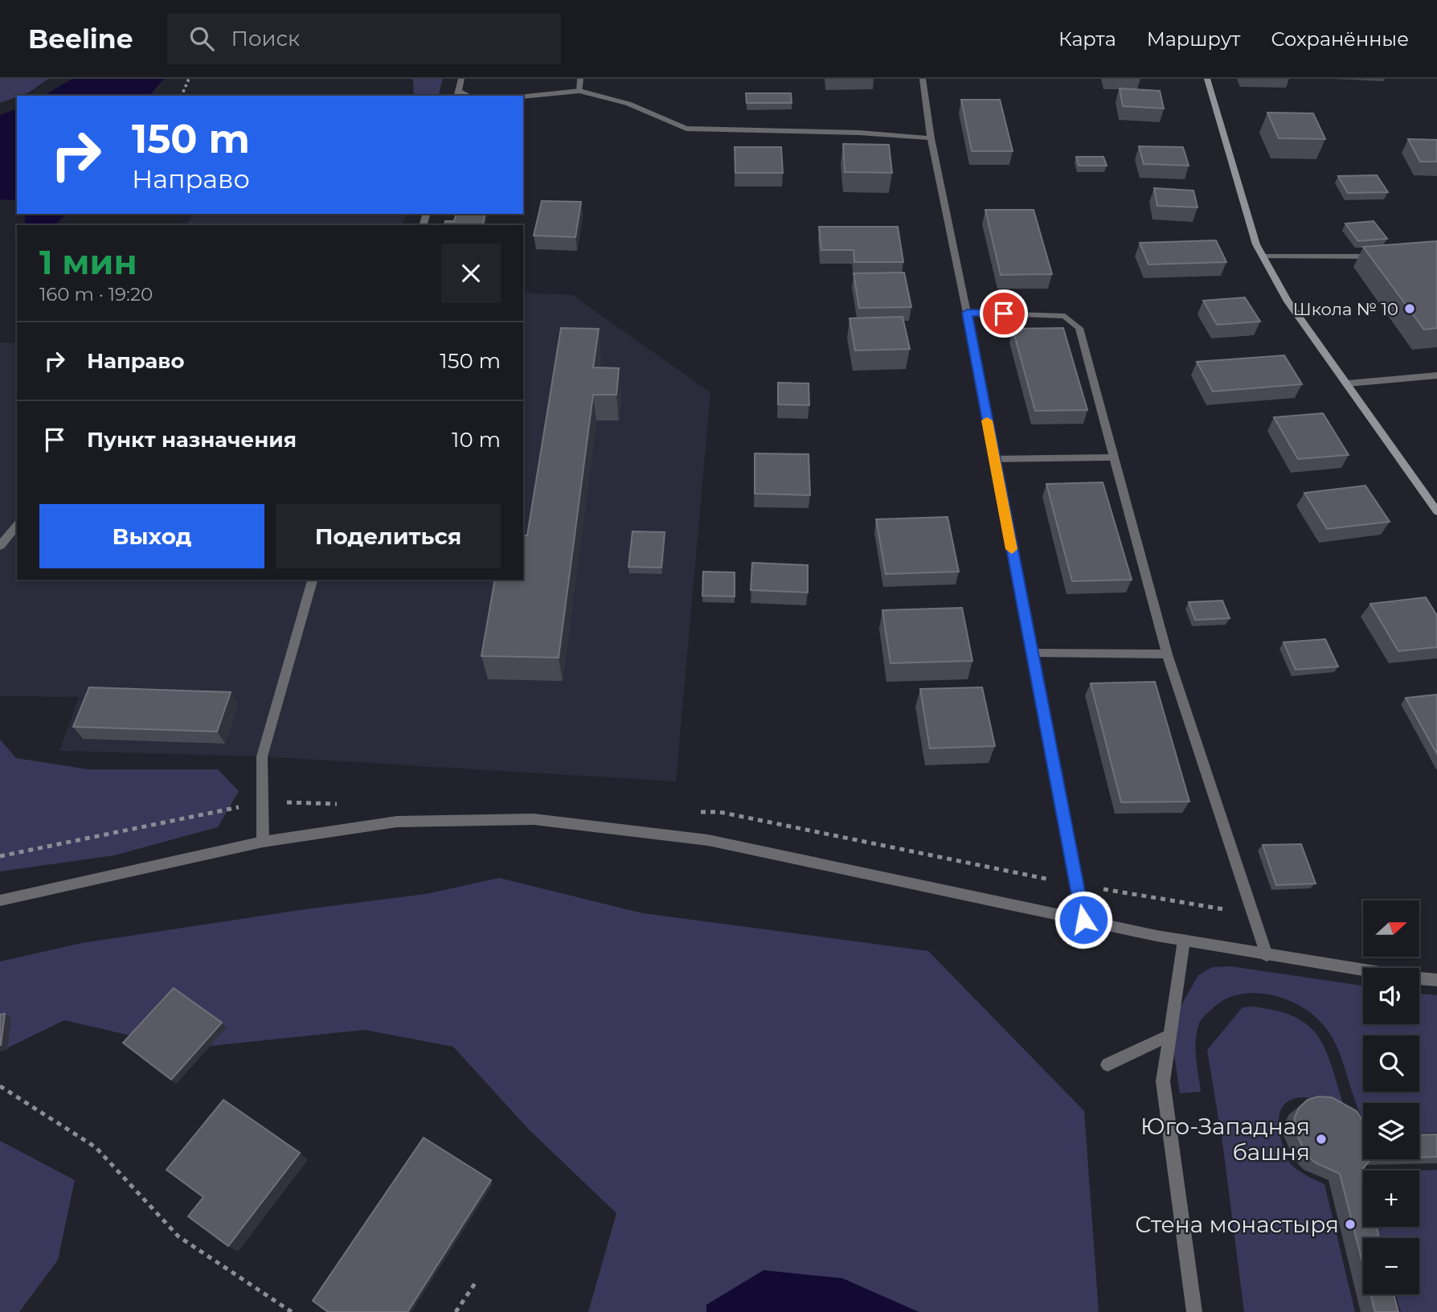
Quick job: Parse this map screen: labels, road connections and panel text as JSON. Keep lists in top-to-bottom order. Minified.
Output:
{"places":["Школа № 10","Юго-Западная башня","Стена монастыря"],"north":"right","page":{"header":"Beeline","search":"Поиск","nav":["Карта","Маршрут","Сохранённые"],"turn":["150 m","Направо"],"heading":["1 мин","160 m · 19:20"],"list":[{"name":"Направо","value":"150 m"},{"name":"Пункт назначения","value":"10 m"}],"buttons":["Выход","Поделиться"],"map_buttons":["+","−"]}}
